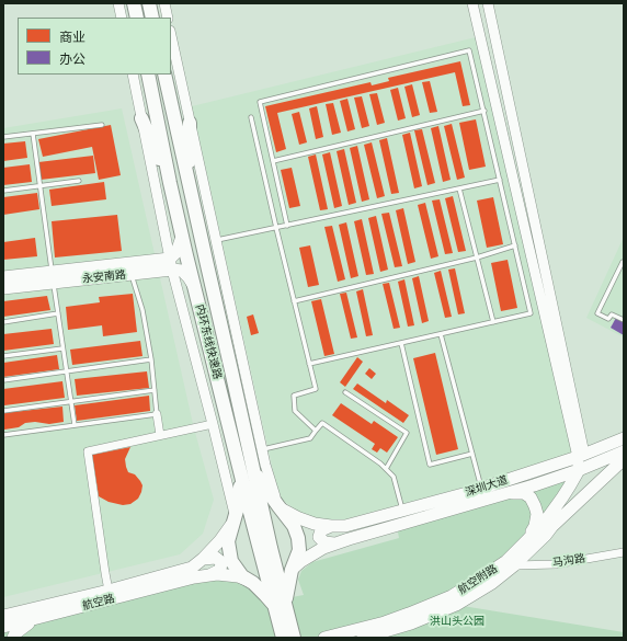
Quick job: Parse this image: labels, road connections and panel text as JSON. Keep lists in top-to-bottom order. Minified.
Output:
{"streets":{"highway":["内环东线快速路"],"main road":["永安南路","深圳大道","航空附路","航空路"],"street":["马沟路"]},"crossings":[["深圳大道","航空附路"],["马沟路","航空附路"]],"parks":["洪山头公园"],"legend":["商业","办公"]}
